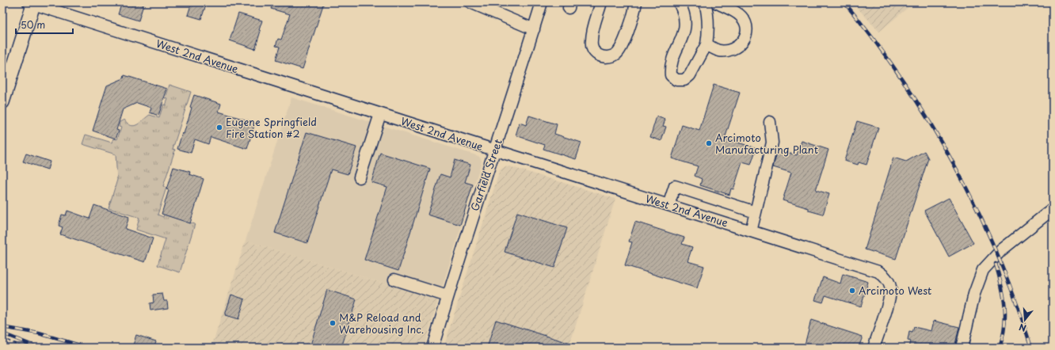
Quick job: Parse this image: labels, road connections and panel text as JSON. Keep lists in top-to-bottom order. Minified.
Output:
{"streets":{"street":["West 2nd Avenue","Garfield Street"]},"crossings":[["West 2nd Avenue","Garfield Street"]],"places":["Eugene Springfield Fire Station #2","Arcimoto Manufacturing Plant","Arcimoto West","M&P Reload and Warehousing Inc."],"scale_bar":"50 m","north":"bottom"}
